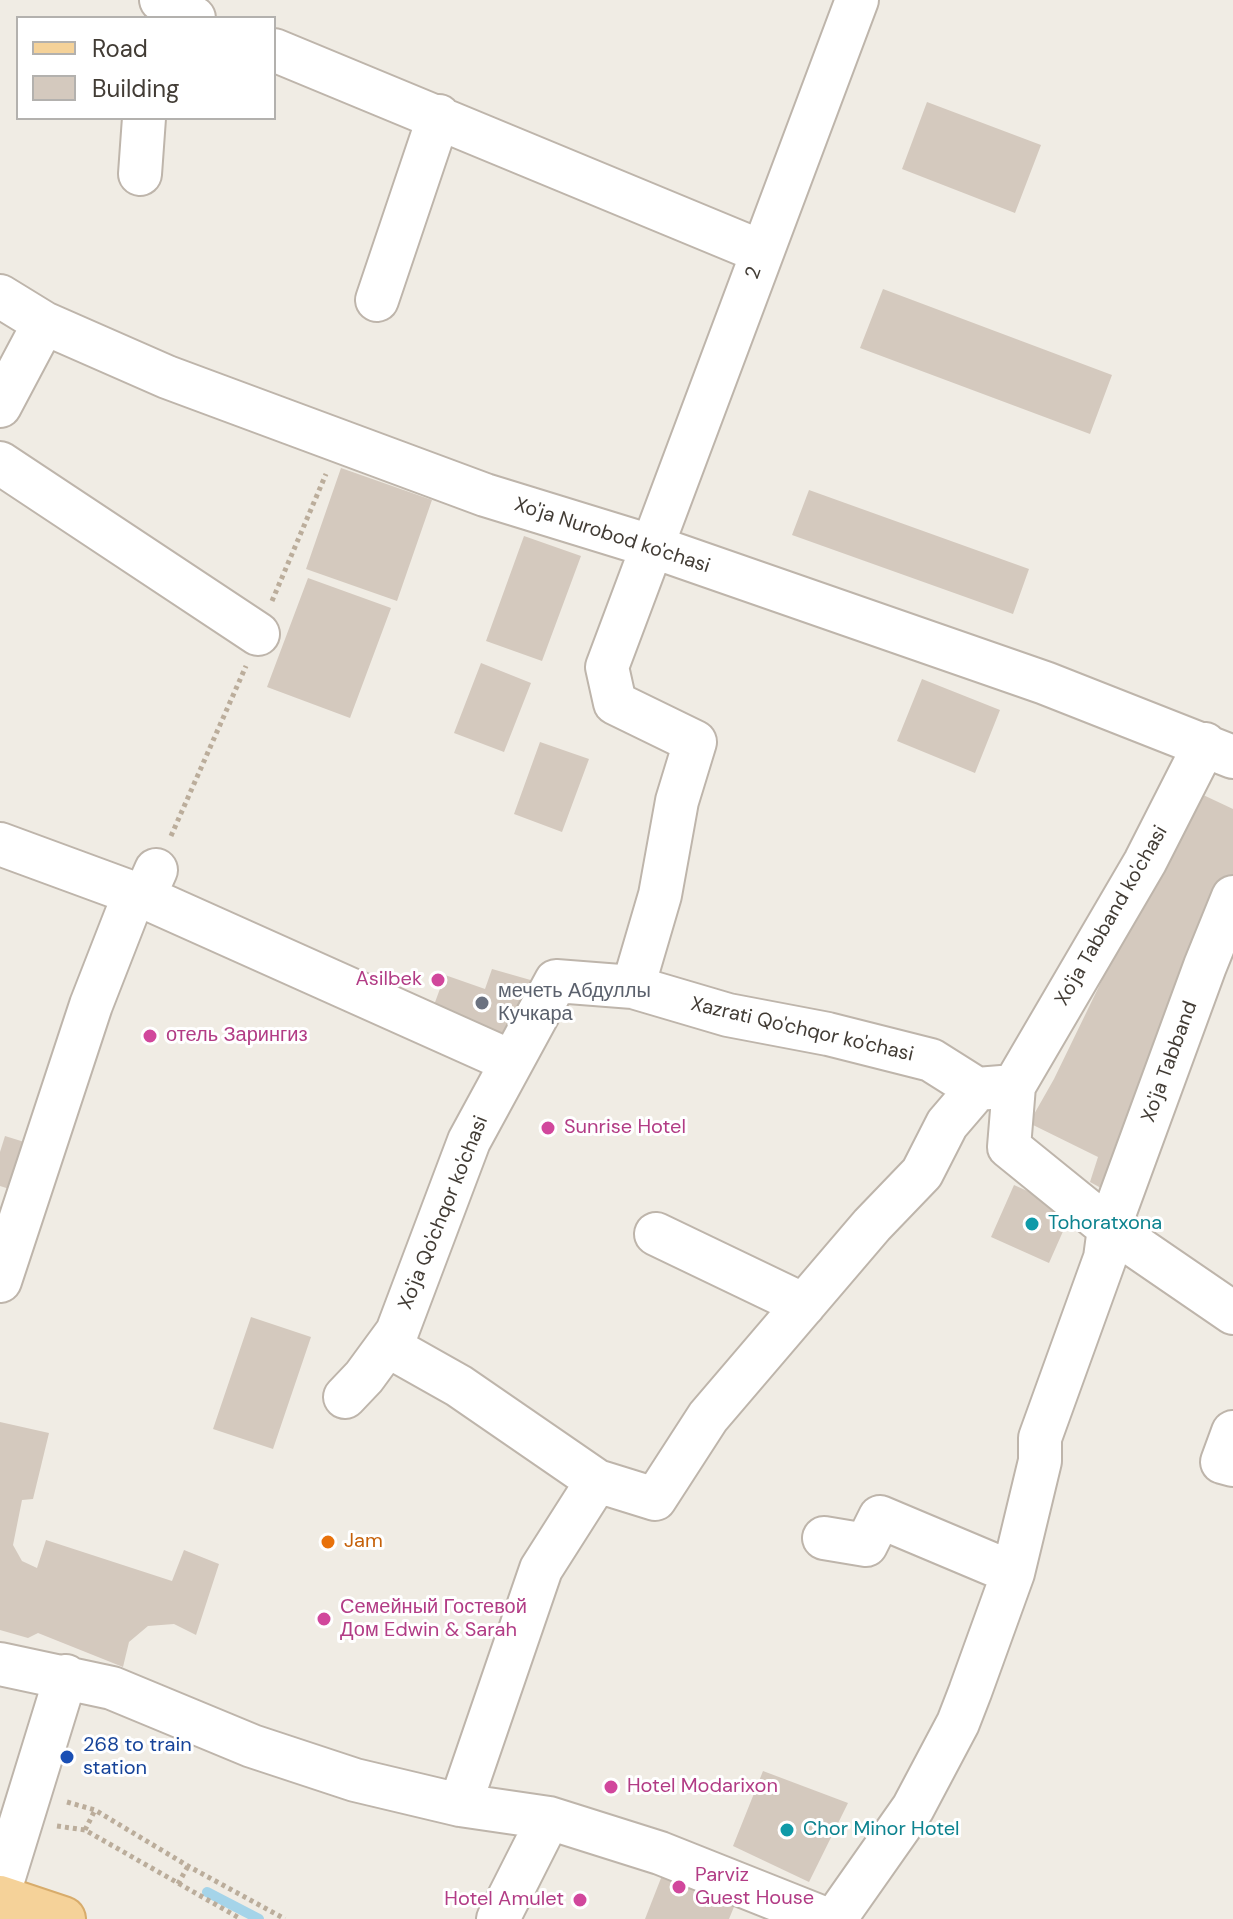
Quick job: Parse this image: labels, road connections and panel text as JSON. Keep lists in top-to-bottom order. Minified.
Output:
{"streets":{"street":["2","Xo'ja Nurobod ko'chasi","Xo'ja Tabband ko'chasi","Xazrati Qo'chqor ko'chasi","Xo'ja Tabband","Xo'ja Qo'chqor ko'chasi"]},"crossings":[["2","Xo'ja Nurobod ko'chasi"],["Xo'ja Nurobod ko'chasi","Xo'ja Tabband ko'chasi"],["Xo'ja Tabband ko'chasi","Xazrati Qo'chqor ko'chasi"],["Xazrati Qo'chqor ko'chasi","Xo'ja Qo'chqor ko'chasi"]],"places":["Asilbek","мечеть Абдуллы Кучкара","отель Зарингиз","Sunrise Hotel","Tohoratxona","Jam","Семейный Гостевой Дом Edwin & Sarah","268 to train station","Hotel Modarixon","Chor Minor Hotel","Parviz Guest House","Hotel Amulet"],"legend":["Road","Building"]}
